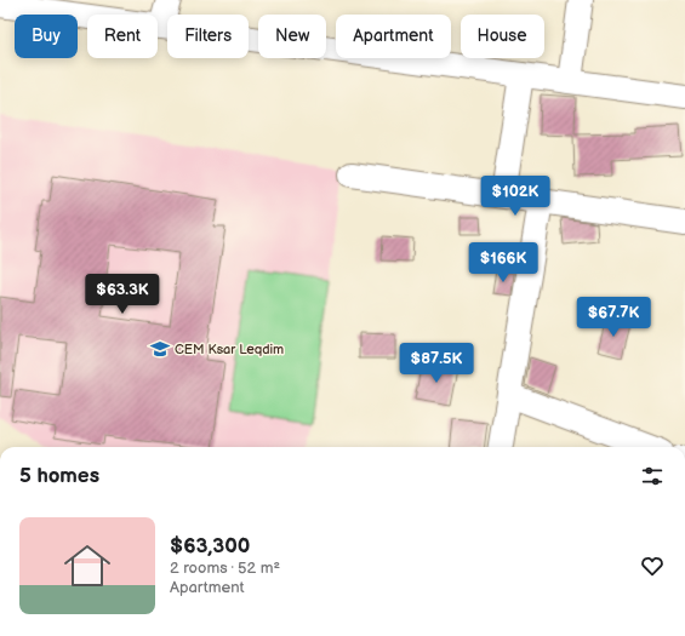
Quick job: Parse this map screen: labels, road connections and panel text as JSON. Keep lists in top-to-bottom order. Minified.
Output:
{"places":{"school or university":["CEM Ksar Leqdim"]},"page":{"chip":["Buy","Rent","Filters","New","Apartment","House"],"price":["$102K","$166K","$63.3K","$67.7K","$87.5K"],"heading":"5 homes","list":[{"name":"$63,300","note":"2 rooms · 52 m² · Apartment"}]}}
